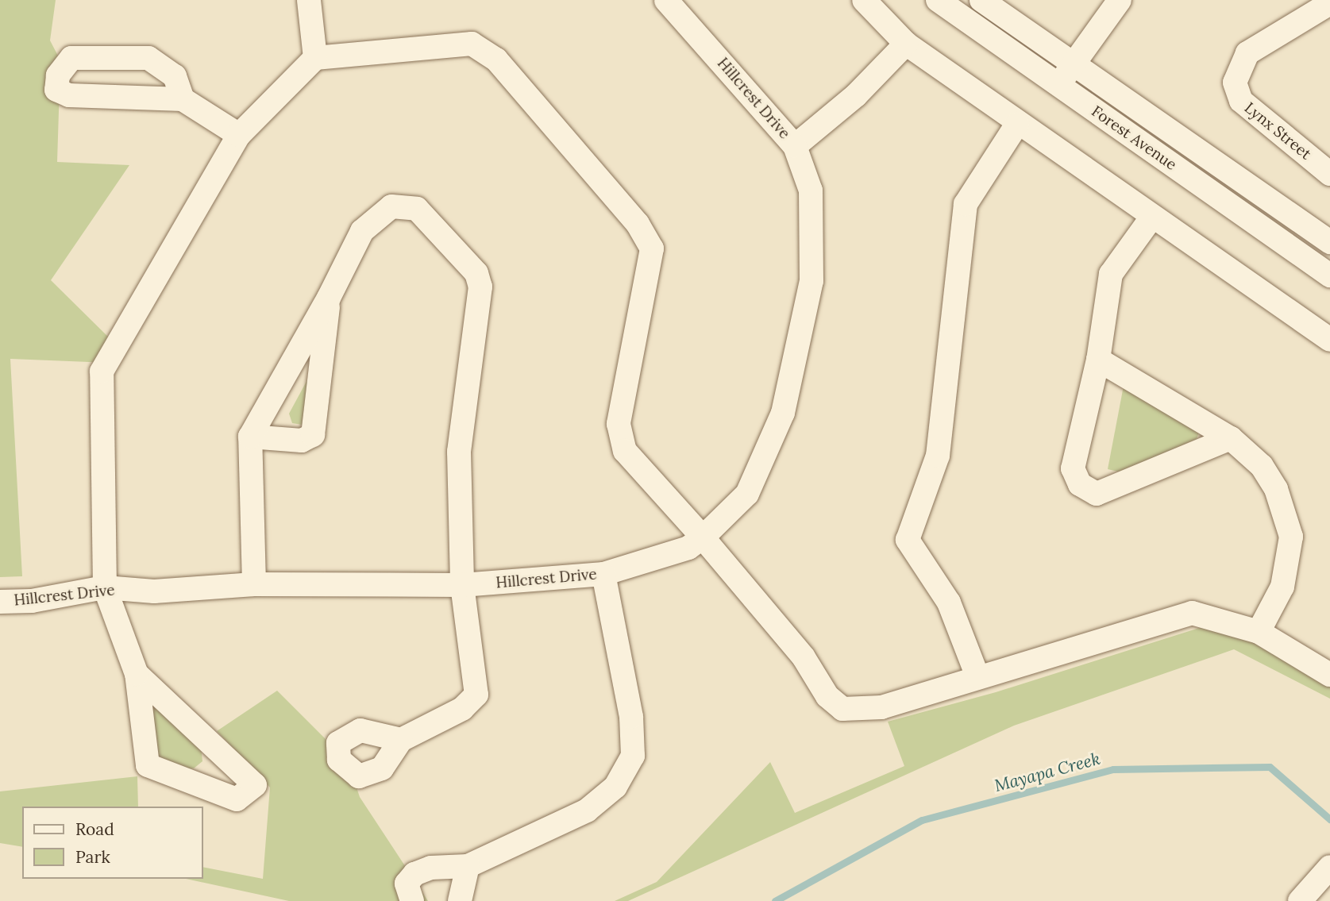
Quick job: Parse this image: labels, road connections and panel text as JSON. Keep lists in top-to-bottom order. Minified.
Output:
{"streets":{"street":["Hillcrest Drive","Lynx Street","Forest Avenue"]},"water":["Mayapa Creek"],"legend":["Road","Park"]}
